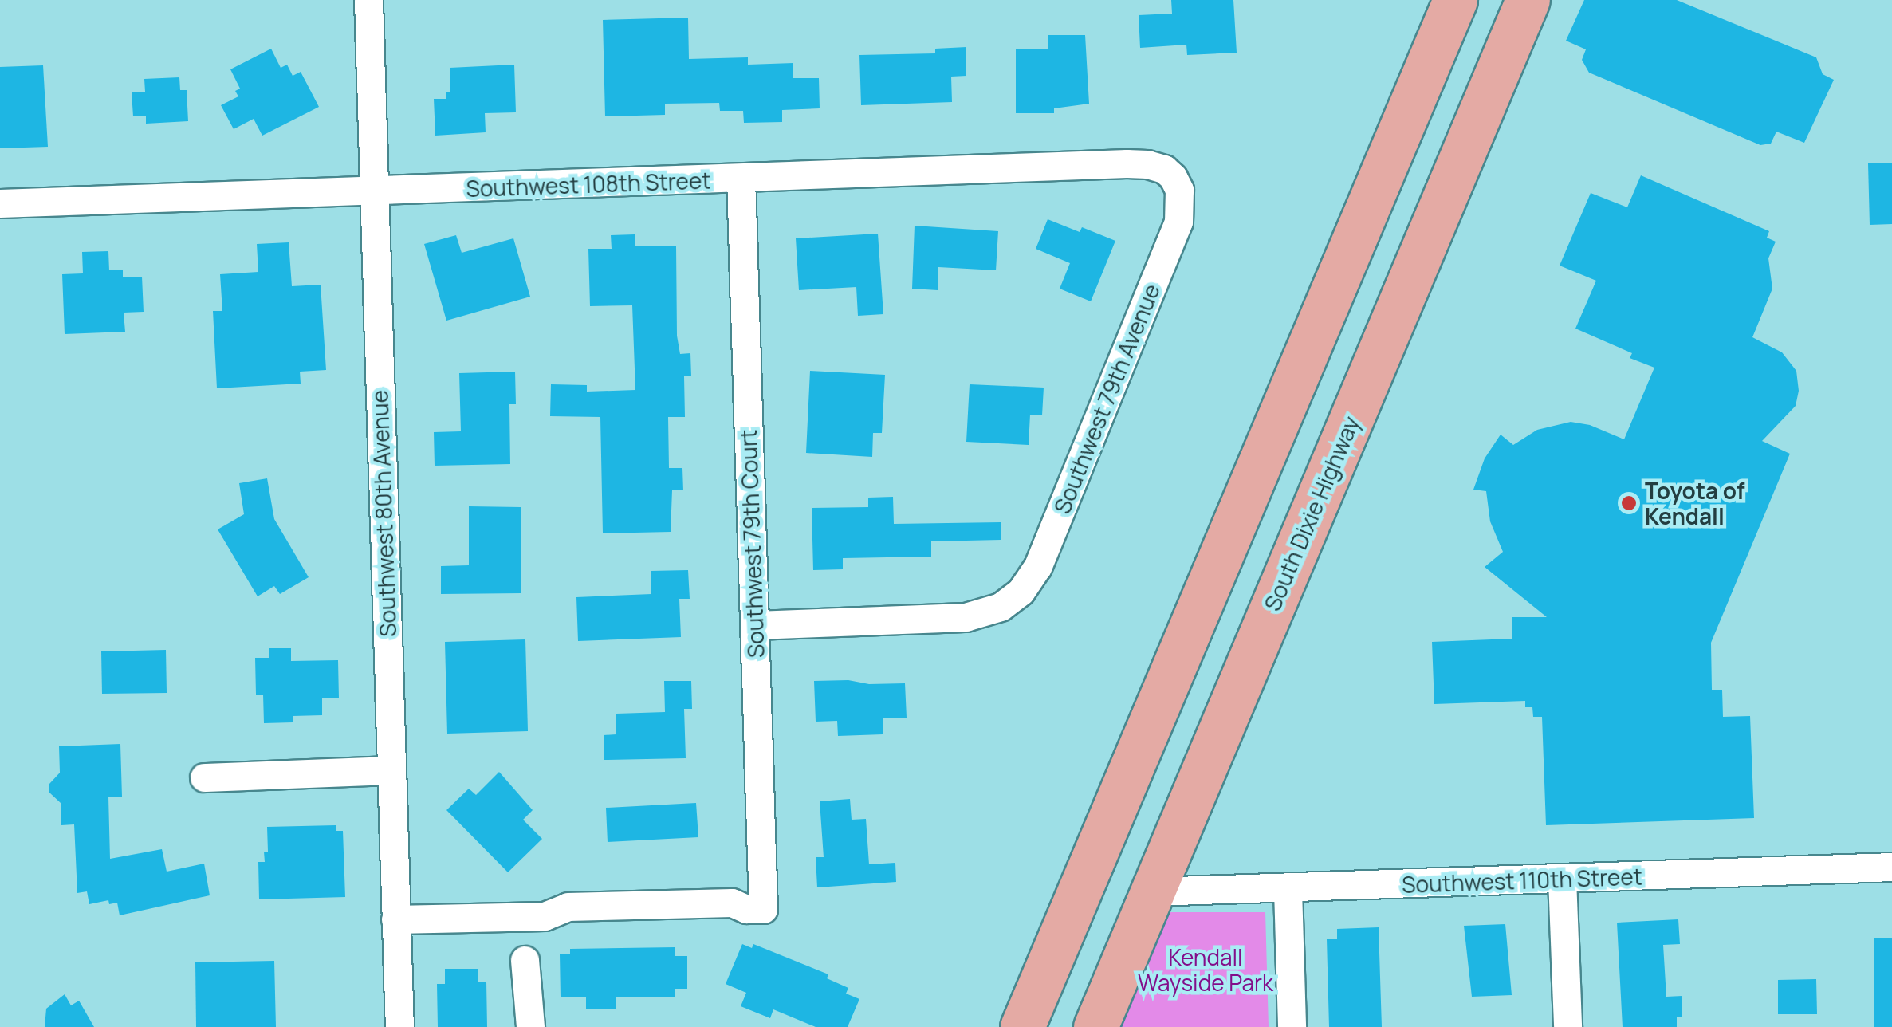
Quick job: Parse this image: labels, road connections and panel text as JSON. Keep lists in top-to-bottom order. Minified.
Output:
{"streets":{"highway":["South Dixie Highway"],"street":["Southwest 108th Street","Southwest 79th Avenue","Southwest 80th Avenue","Southwest 79th Court","Southwest 110th Street"]},"crossings":[["Southwest 108th Street","Southwest 79th Avenue"],["Southwest 108th Street","Southwest 80th Avenue"],["Southwest 108th Street","Southwest 79th Court"],["Southwest 79th Avenue","Southwest 79th Court"],["Southwest 80th Avenue","Southwest 79th Court"],["South Dixie Highway","Southwest 110th Street"]],"parks":["Kendall Wayside Park"],"places":["Toyota of Kendall"]}
